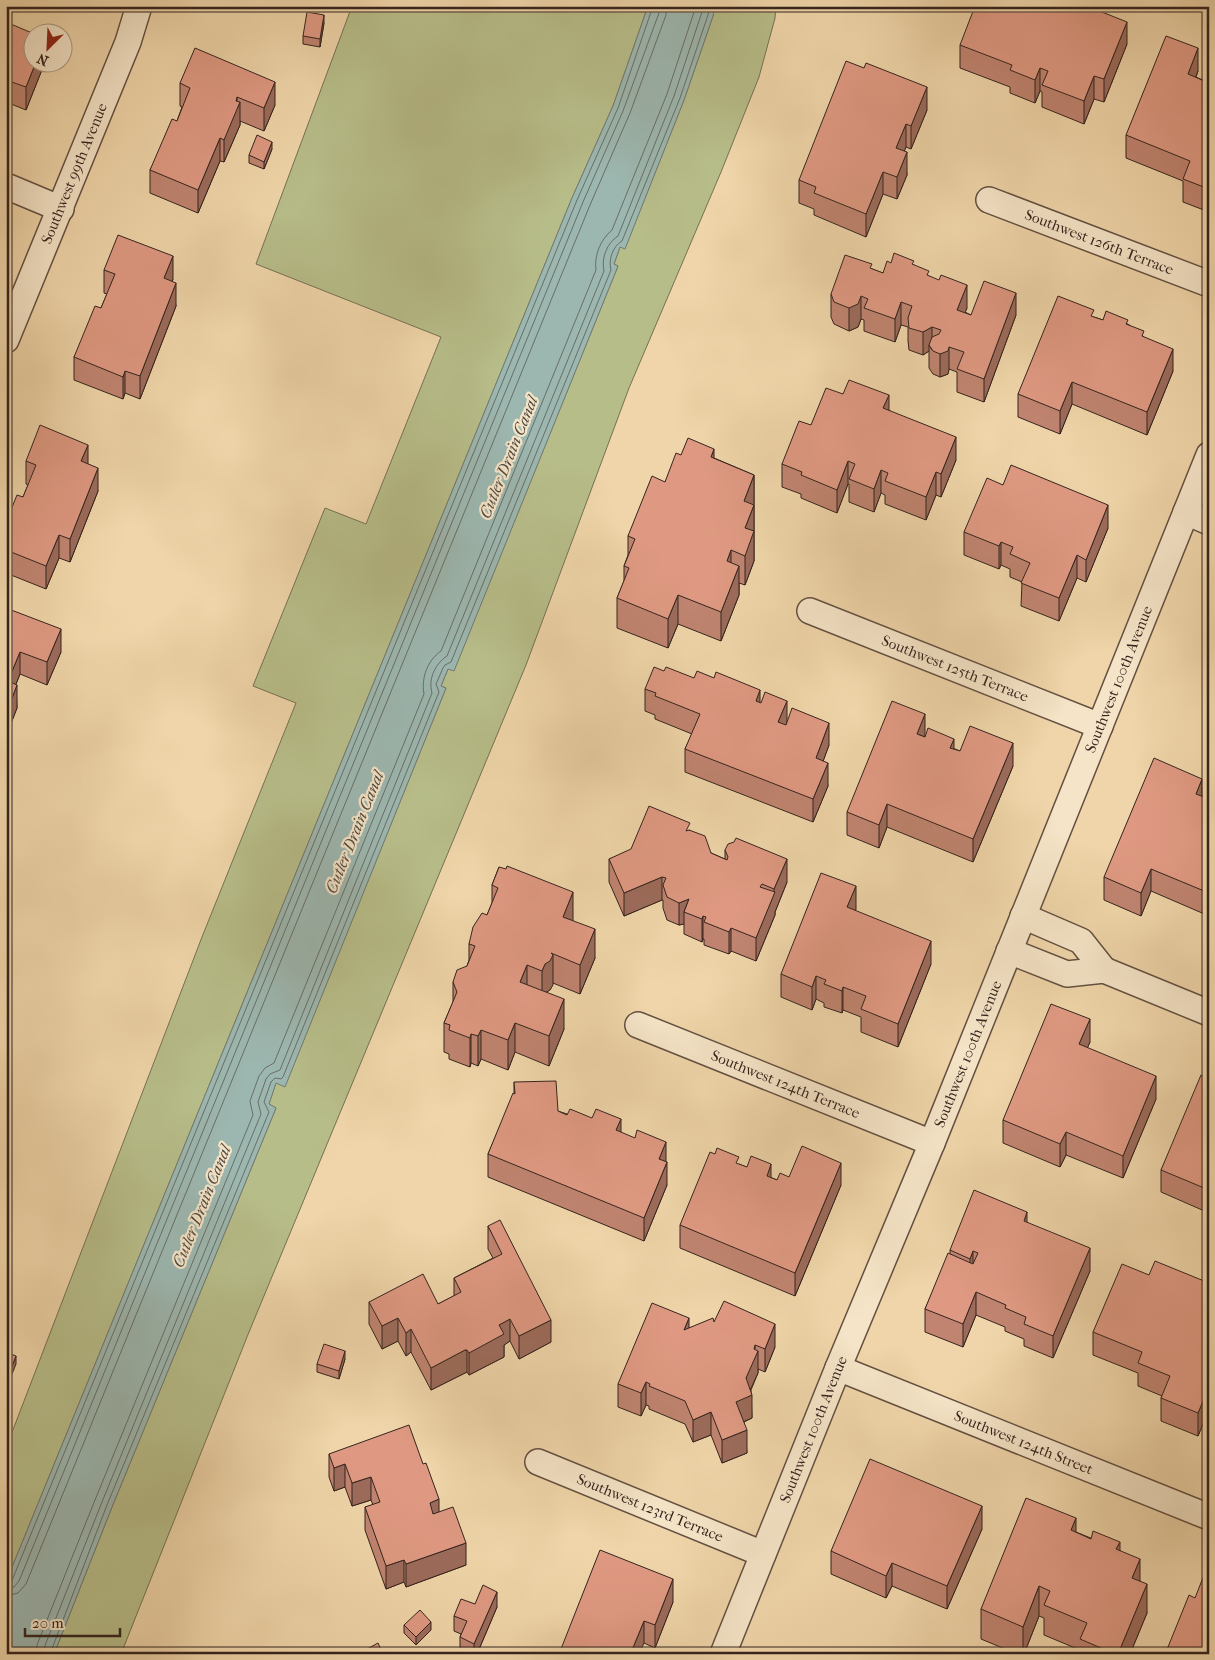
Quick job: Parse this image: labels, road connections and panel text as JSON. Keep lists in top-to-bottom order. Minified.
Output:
{"streets":{"street":["Southwest 99th Avenue","Southwest 126th Terrace","Southwest 125th Terrace","Southwest 100th Avenue","Southwest 124th Terrace","Southwest 124th Street","Southwest 123rd Terrace"]},"crossings":[["Southwest 125th Terrace","Southwest 100th Avenue"],["Southwest 100th Avenue","Southwest 124th Terrace"],["Southwest 100th Avenue","Southwest 124th Street"],["Southwest 100th Avenue","Southwest 123rd Terrace"]],"water":["Cutler Drain Canal"],"scale_bar":"20 m","north":"bottom left"}
